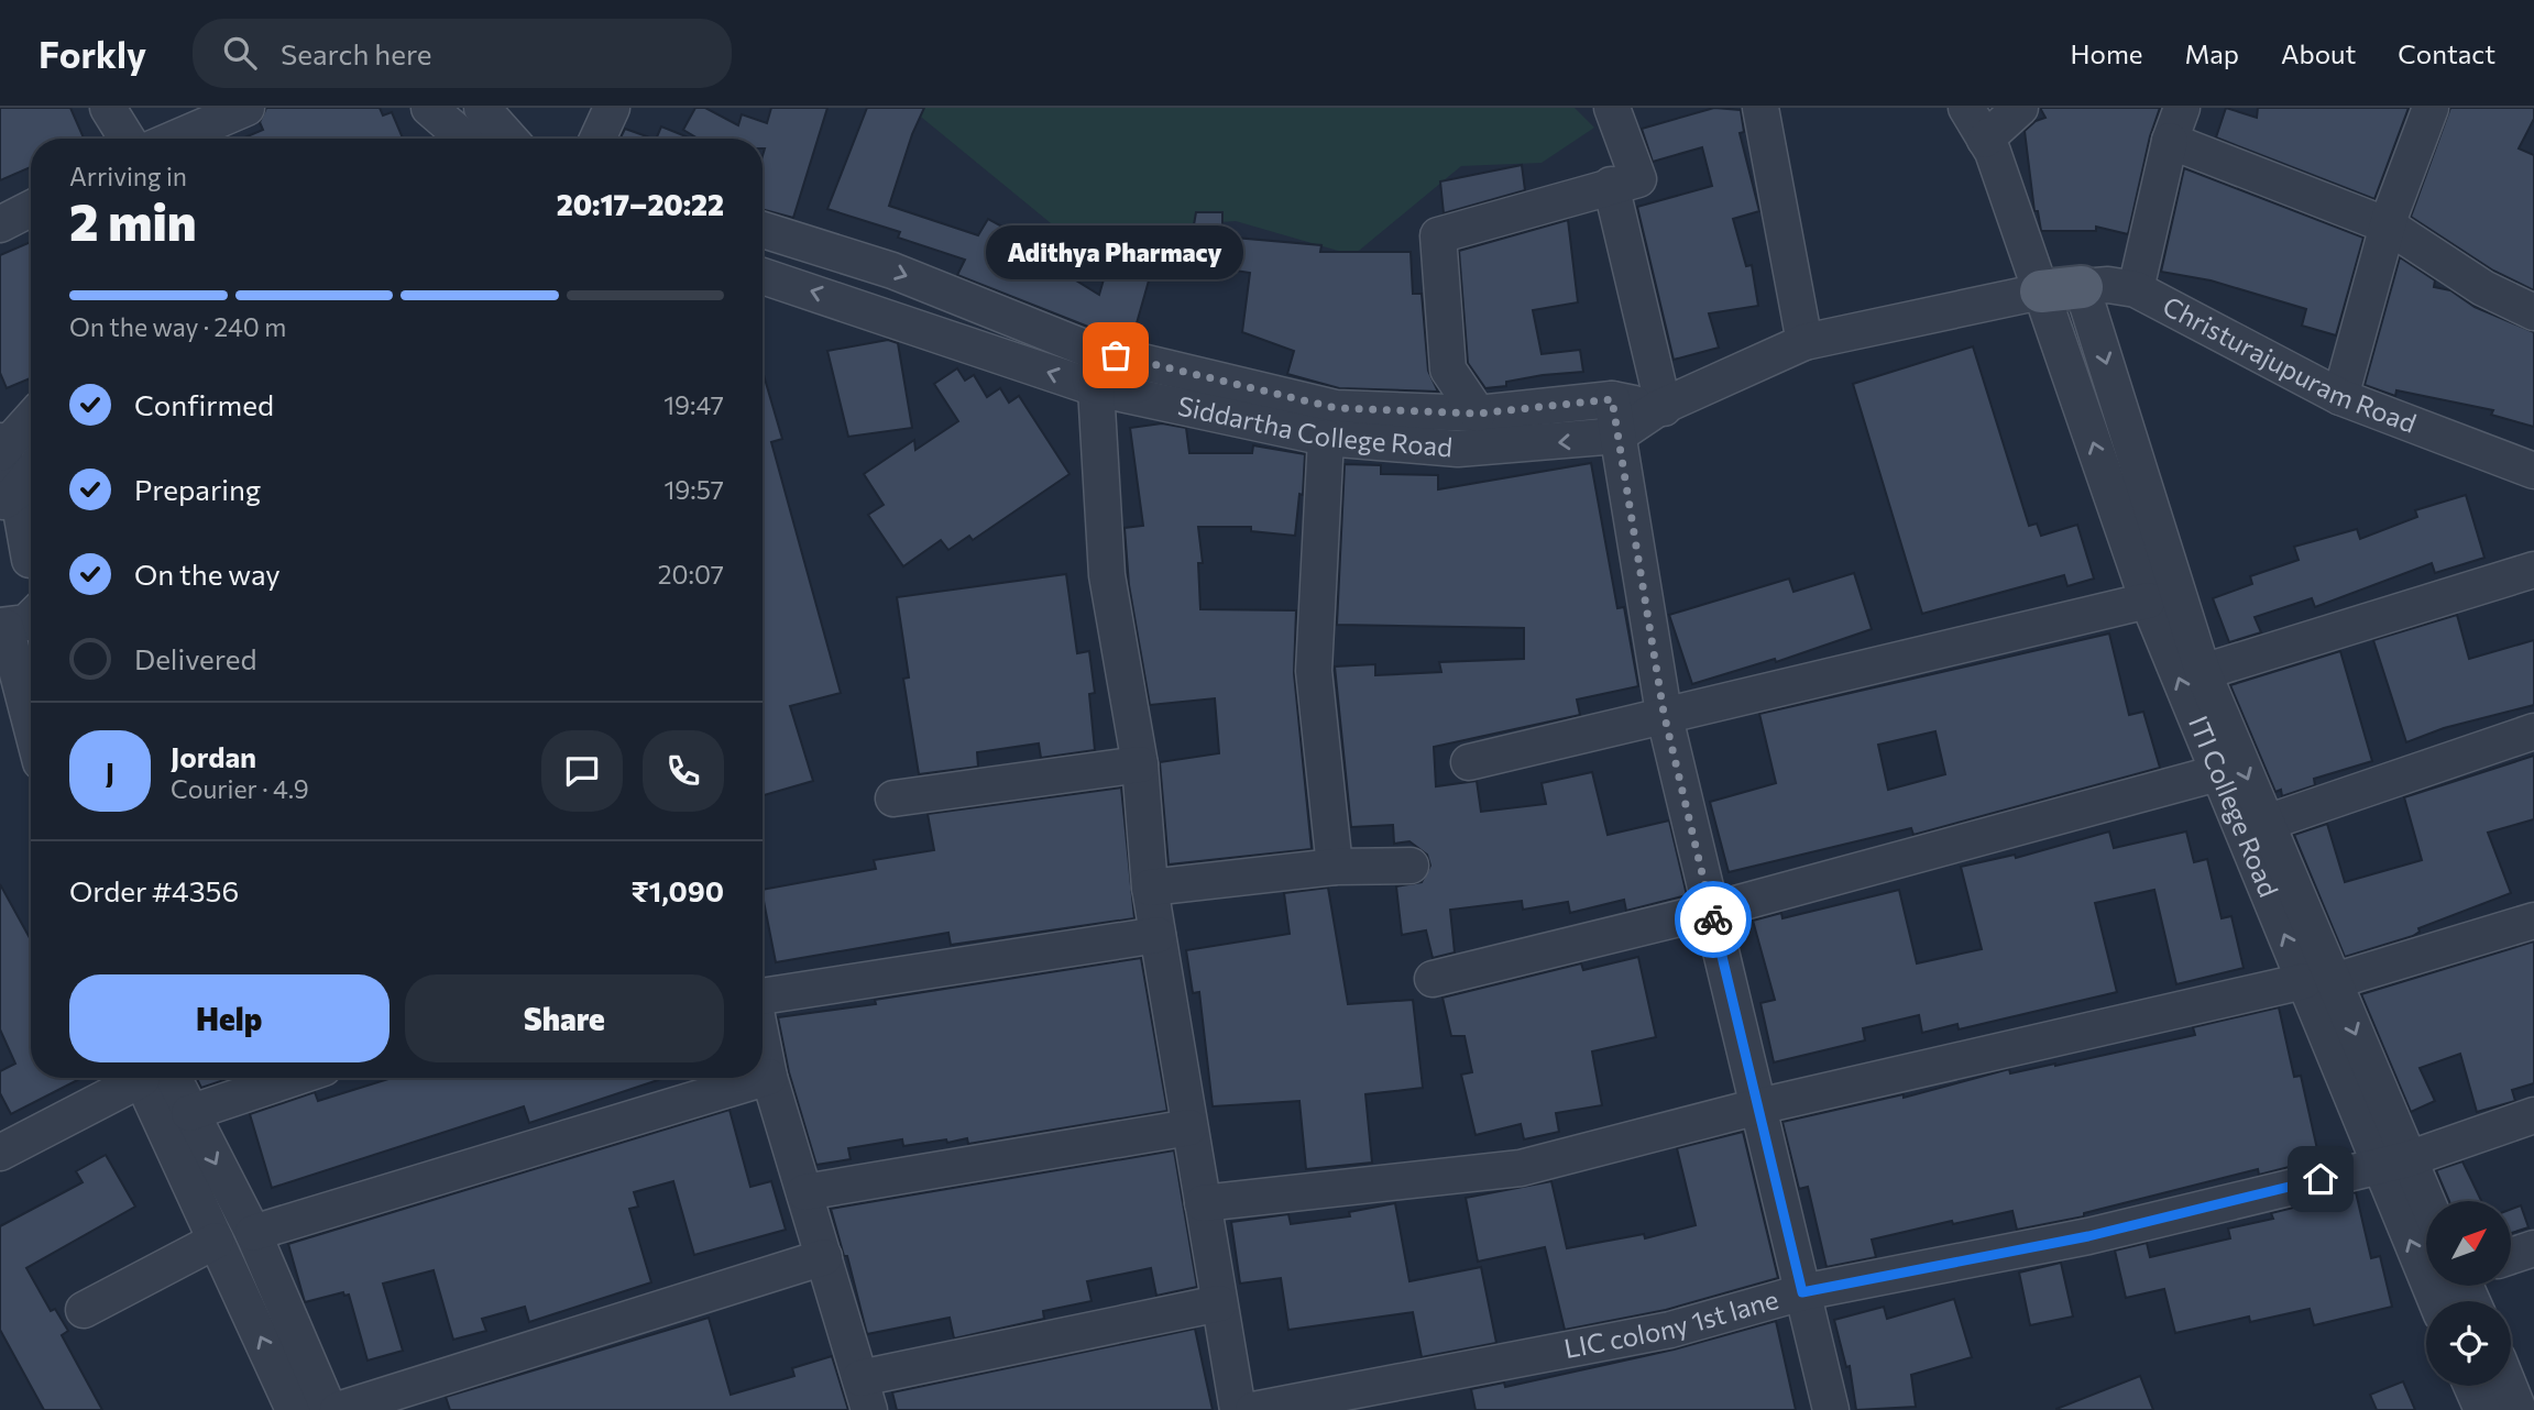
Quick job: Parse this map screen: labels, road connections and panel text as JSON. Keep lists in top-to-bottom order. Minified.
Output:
{"streets":{"main road":["Christurajupuram Road"],"street":["Siddartha College Road","ITI College Road","LIC colony 1st lane"]},"crossings":[["Christurajupuram Road","Siddartha College Road"],["Christurajupuram Road","ITI College Road"],["Siddartha College Road","ITI College Road"],["ITI College Road","LIC colony 1st lane"]],"places":["Adithya Pharmacy"],"north":"top right","page":{"header":"Forkly","search":"Search here","nav":["Home","Map","About","Contact"],"heading":["2 min","Arriving in","20:17–20:22"],"panel":["Jordan","Courier · 4.9","Order #4356","₹1,090"],"bubble":"Adithya Pharmacy","bar":"On the way · 240 m","list":[["Confirmed","19:47"],["Preparing","19:57"],["On the way","20:07"],"Delivered"],"round":"J","buttons":["Help","Share"]}}
